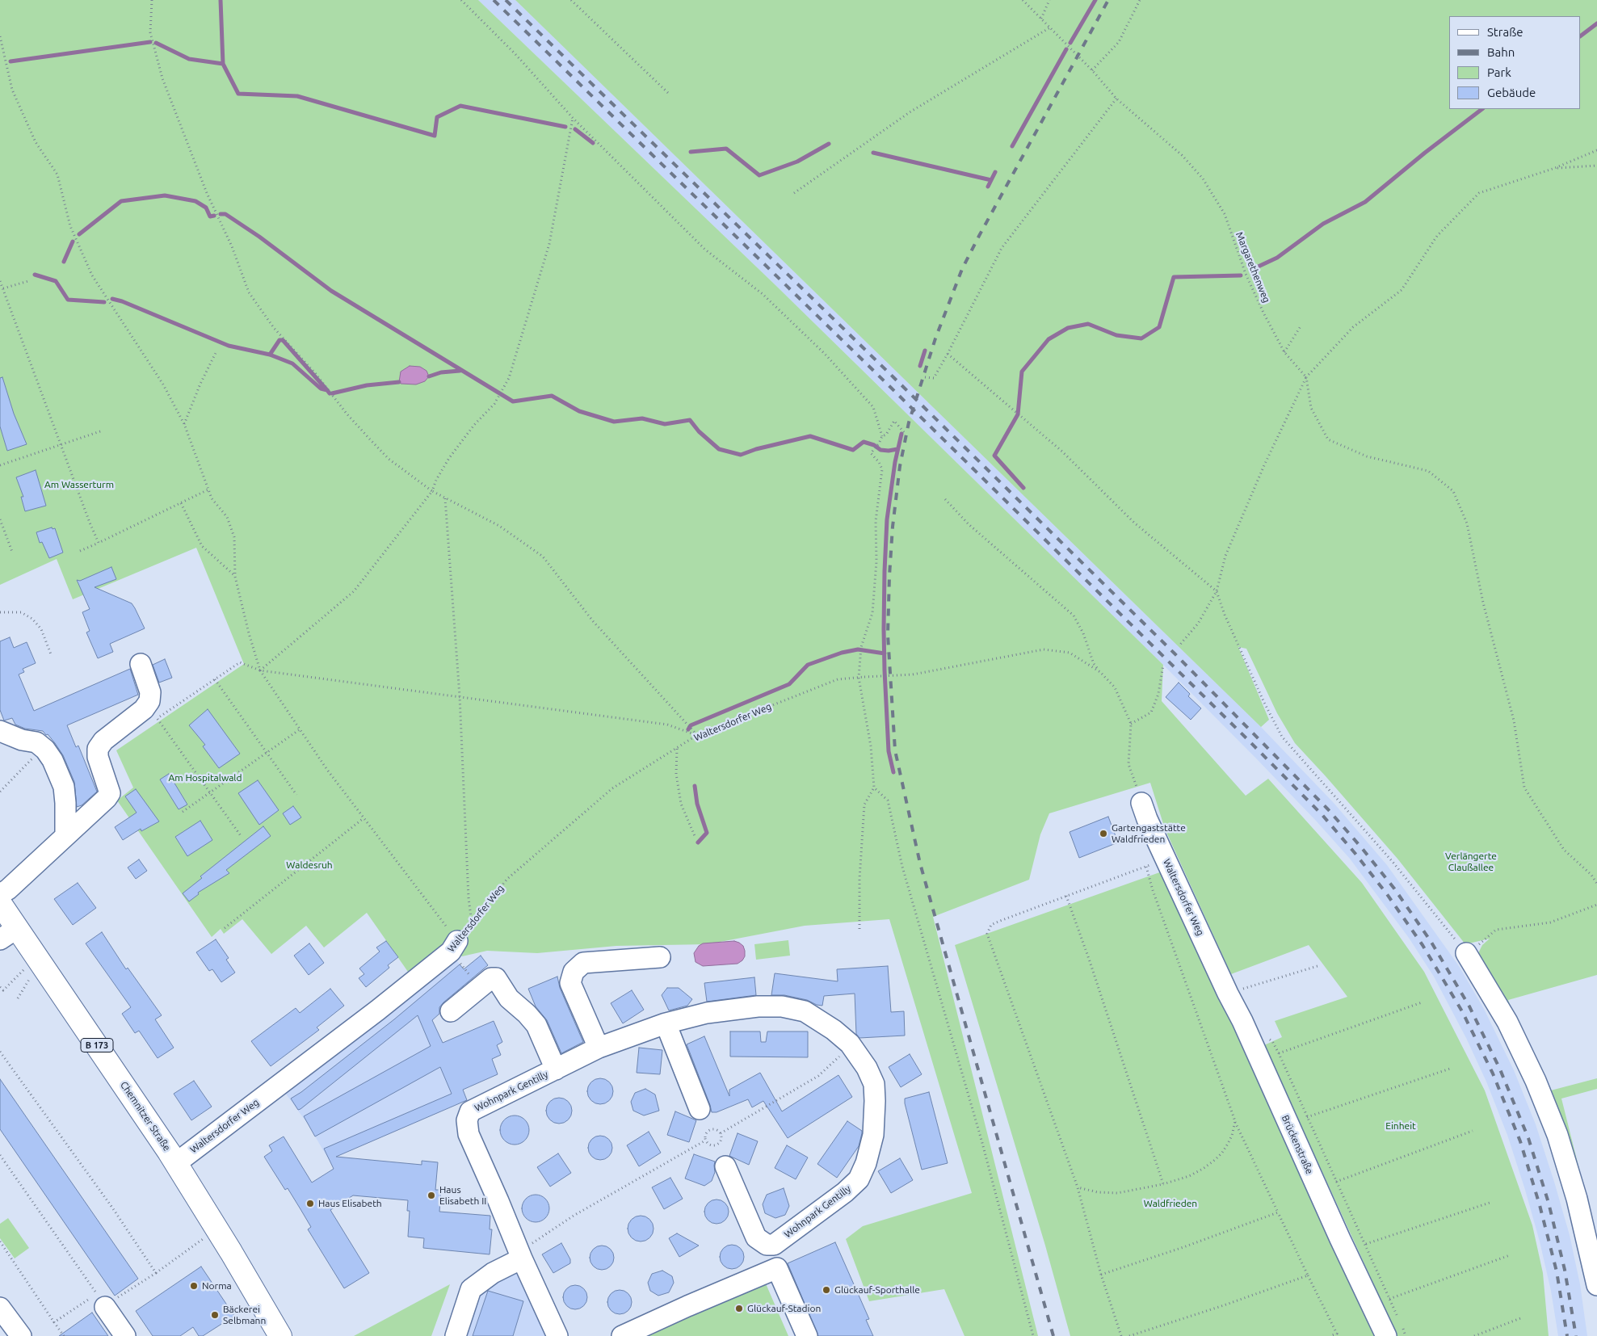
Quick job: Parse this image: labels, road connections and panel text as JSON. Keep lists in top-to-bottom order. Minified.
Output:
{"streets":{"main road":["B 173","Chemnitzer Straße"],"street":["Waltersdorfer Weg","Wohnpark Gentilly","Brückenstraße"],"path":["Margarethenweg"]},"crossings":[["Waltersdorfer Weg","Chemnitzer Straße"],["Waltersdorfer Weg","Brückenstraße"]],"parks":["Am Wasserturm","Am Hospitalwald","Verlängerte Claußallee","Waldesruh","Einheit","Waldfrieden"],"places":["Gartengaststätte Waldfrieden","Haus Elisabeth II","Haus Elisabeth","Norma","Glückauf-Sporthalle","Glückauf-Stadion","Bäckerei Selbmann"],"legend":["Straße","Bahn","Park","Gebäude"]}
